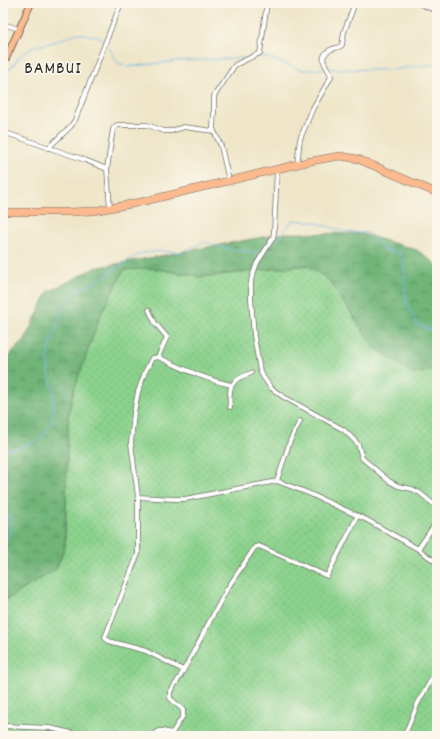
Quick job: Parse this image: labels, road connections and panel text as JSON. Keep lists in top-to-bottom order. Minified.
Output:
{"districts":["BAMBUI"]}
